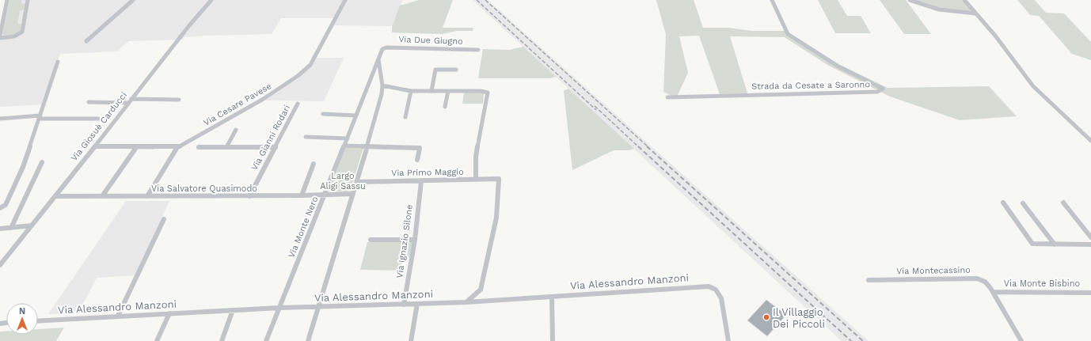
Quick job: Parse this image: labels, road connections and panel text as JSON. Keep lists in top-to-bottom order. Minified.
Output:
{"streets":{"street":["Via Due Giugno","Strada da Cesate a Saronno","Via Cesare Pavese","Via Giosuè Carducci","Via Gianni Rodari","Via Primo Maggio","Via Salvatore Quasimodo","Via Monte Nero","Via Ignazio Silone","Via Montecassino","Via Alessandro Manzoni","Via Monte Bisbino"]},"crossings":[["Via Due Giugno","Via Monte Nero"],["Via Cesare Pavese","Via Giosuè Carducci"],["Via Giosuè Carducci","Via Salvatore Quasimodo"],["Via Gianni Rodari","Via Salvatore Quasimodo"],["Via Primo Maggio","Via Ignazio Silone"],["Via Primo Maggio","Via Alessandro Manzoni"],["Via Salvatore Quasimodo","Via Monte Nero"],["Via Monte Nero","Via Alessandro Manzoni"],["Via Ignazio Silone","Via Alessandro Manzoni"],["Via Montecassino","Via Monte Bisbino"]],"parks":["Largo Aligi Sassu"],"places":["Il Villaggio Dei Piccoli"],"north":"top"}
